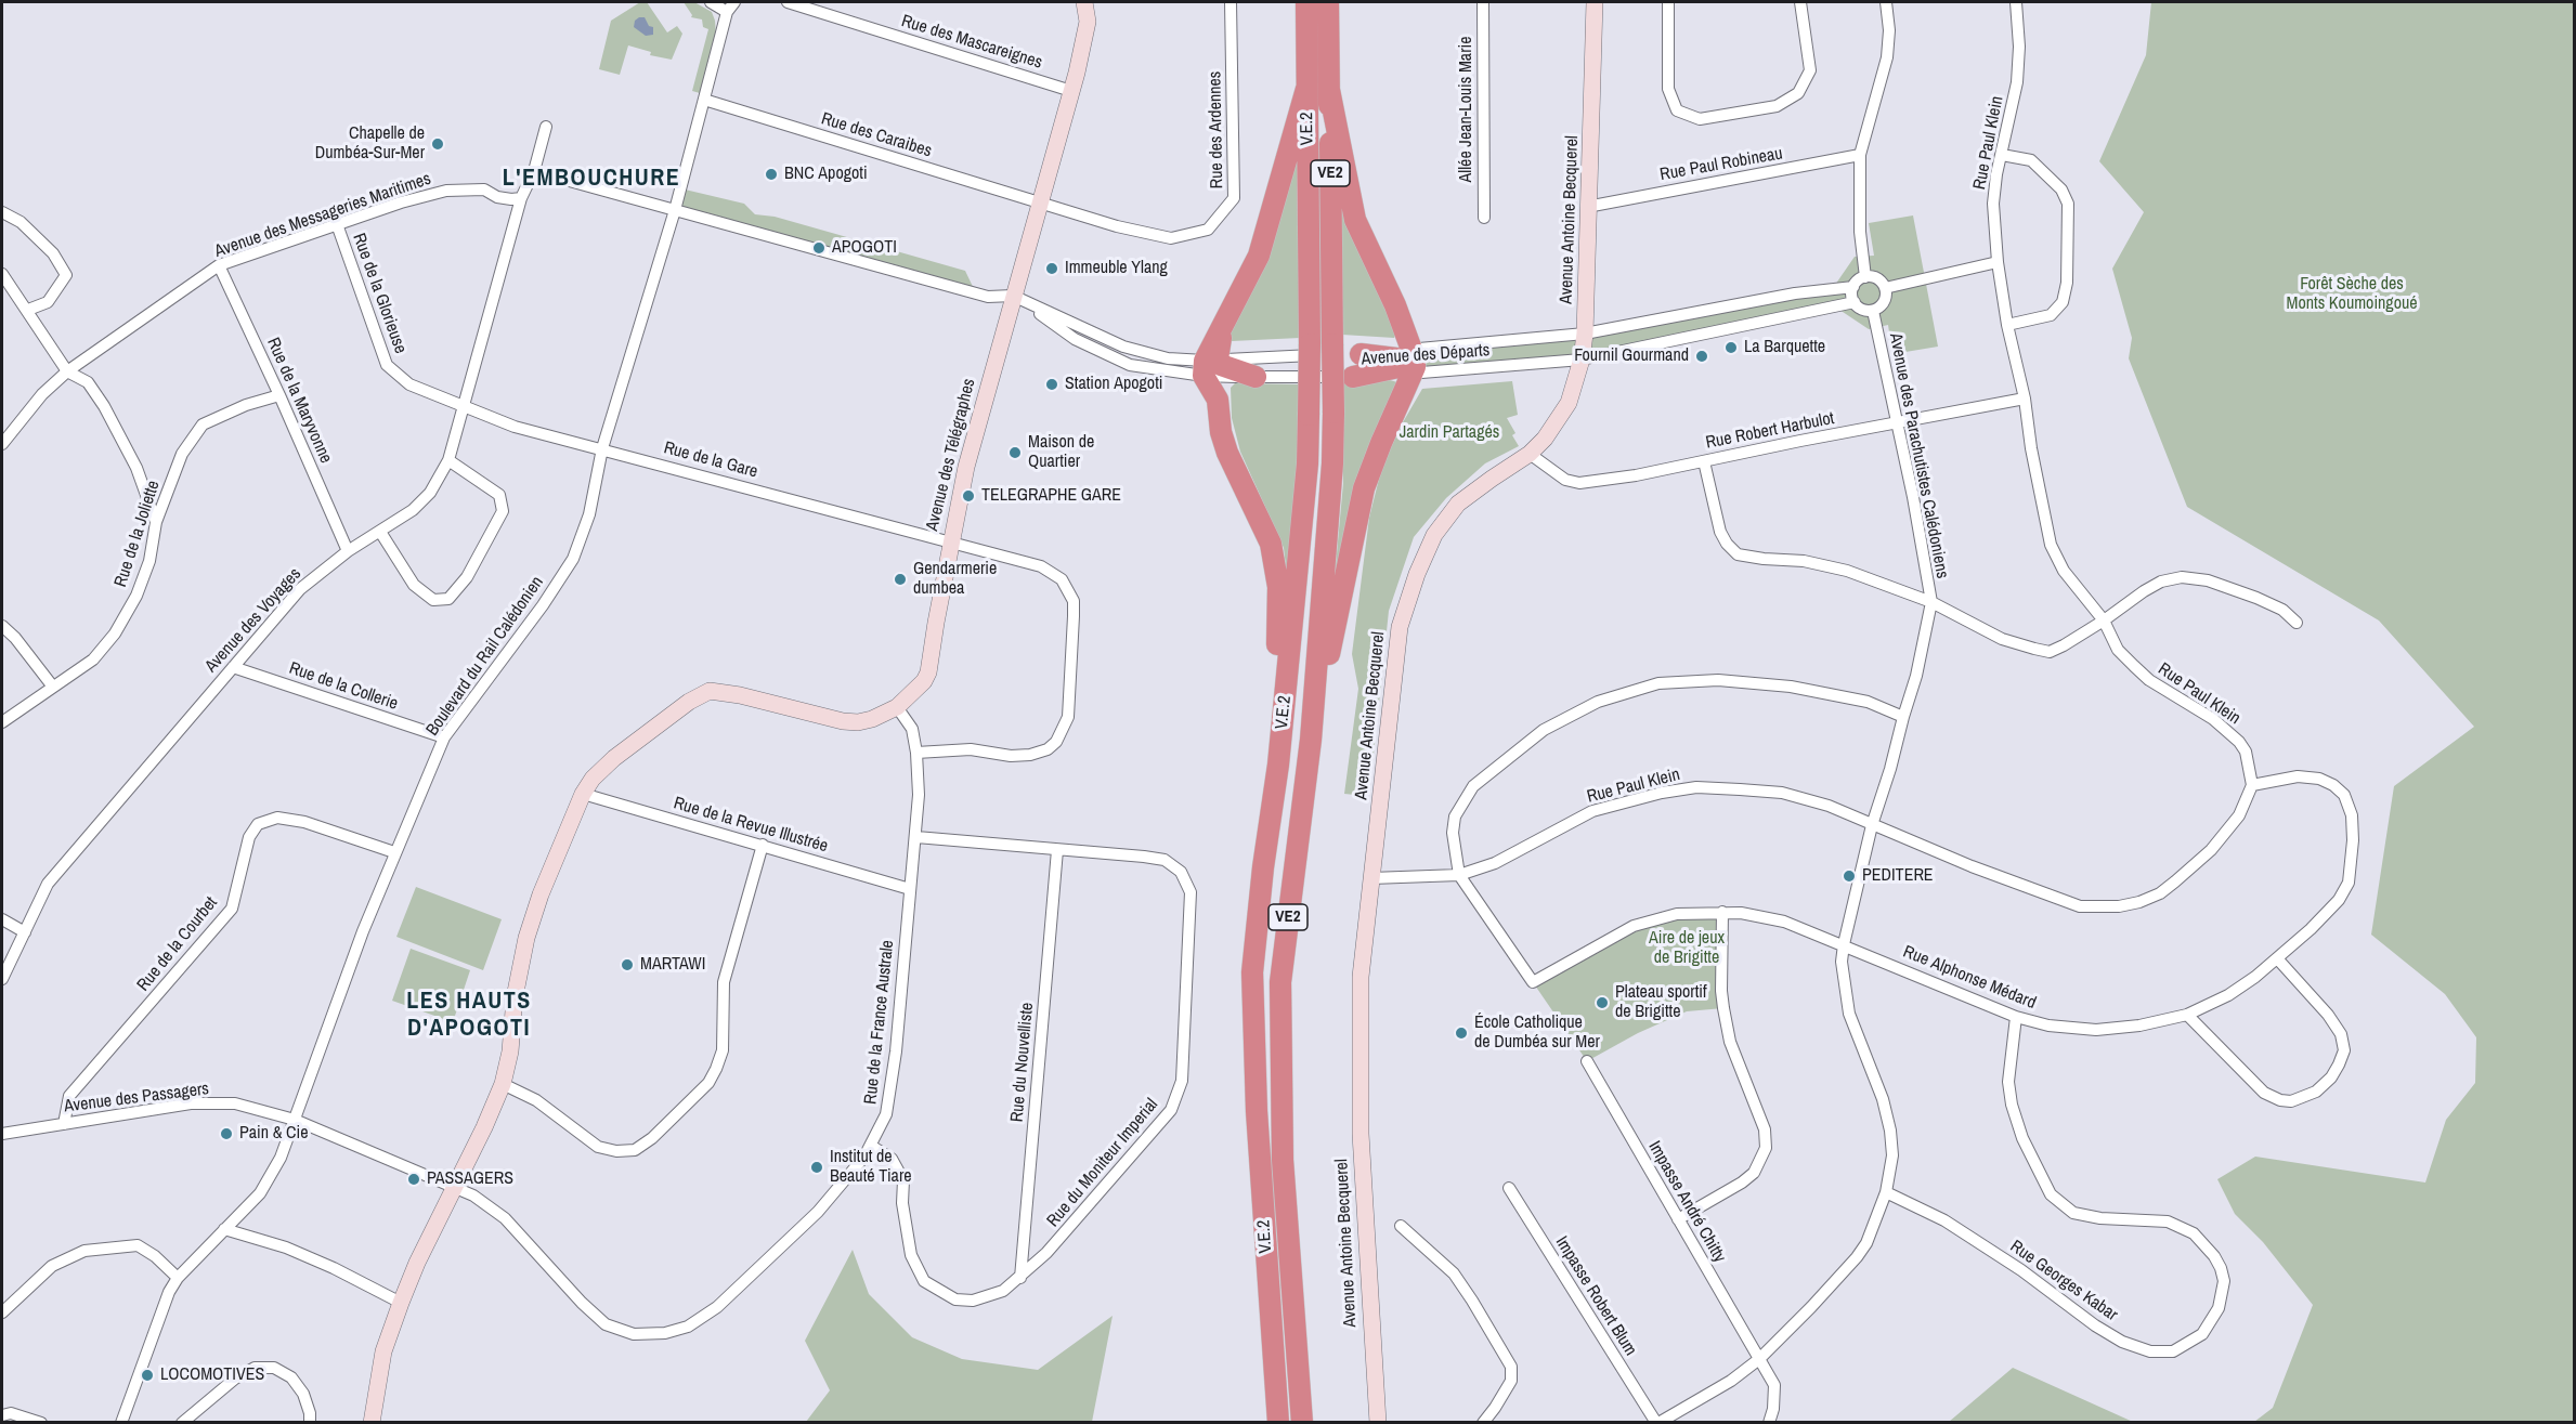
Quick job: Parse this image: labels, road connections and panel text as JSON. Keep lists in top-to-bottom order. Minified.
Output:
{"streets":{"highway":["V.E.2","VE2"],"street":["Rue des Mascareignes","Allée Jean-Louis Marie","Rue des Ardennes","Rue des Caraibes","Rue Paul Klein","Rue Paul Robineau","Avenue des Messageries Maritimes","Avenue Antoine Becquerel","Rue de la Glorieuse","Avenue des Départs","Rue de la Maryvonne","Rue Robert Harbulot","Avenue des Télégraphes","Avenue des Parachutistes Calédoniens","Rue de la Gare","Rue de la Joliette","Avenue des Voyages","Boulevard du Rail Calédonien","Rue de la Collerie","Rue de la Revue Illustrée","Rue de la Courbet","Rue Alphonse Médard","Rue de la France Australe","Rue du Nouvelliste","Avenue des Passagers","Rue du Moniteur Imperial","Impasse André Chitty","Rue Georges Kabar","Impasse Robert Blum"]},"crossings":[["Rue des Mascareignes","Avenue des Télégraphes"],["Rue des Ardennes","Rue des Caraibes"],["Rue des Ardennes","Avenue des Télégraphes"],["Rue des Caraibes","Avenue des Télégraphes"],["Rue des Caraibes","Boulevard du Rail Calédonien"],["Rue Paul Klein","Avenue Antoine Becquerel"],["Rue Paul Klein","Rue Robert Harbulot"],["Rue Paul Klein","Avenue des Parachutistes Calédoniens"],["Rue Paul Klein","Rue Alphonse Médard"],["Rue Paul Robineau","Avenue Antoine Becquerel"],["Avenue des Messageries Maritimes","Rue de la Glorieuse"],["Avenue des Messageries Maritimes","Rue de la Maryvonne"],["Avenue des Messageries Maritimes","Avenue des Voyages"],["Avenue Antoine Becquerel","Avenue des Départs"],["Avenue Antoine Becquerel","Rue Robert Harbulot"],["Rue de la Glorieuse","Rue de la Gare"],["Rue de la Glorieuse","Avenue des Voyages"],["Avenue des Départs","Avenue des Parachutistes Calédoniens"],["Rue de la Maryvonne","Rue de la Joliette"],["Rue de la Maryvonne","Avenue des Voyages"],["Rue Robert Harbulot","Avenue des Parachutistes Calédoniens"],["Avenue des Télégraphes","Rue de la Gare"],["Avenue des Télégraphes","Rue de la Revue Illustrée"],["Avenue des Télégraphes","Rue de la France Australe"],["Avenue des Télégraphes","Avenue des Passagers"],["Avenue des Parachutistes Calédoniens","Rue Alphonse Médard"],["Avenue des Parachutistes Calédoniens","Impasse André Chitty"],["Avenue des Parachutistes Calédoniens","Rue Georges Kabar"],["Avenue des Parachutistes Calédoniens","Impasse Robert Blum"],["Rue de la Gare","Avenue des Voyages"],["Rue de la Gare","Boulevard du Rail Calédonien"],["Rue de la Gare","Rue de la France Australe"],["Avenue des Voyages","Rue de la Collerie"],["Boulevard du Rail Calédonien","Rue de la Collerie"],["Boulevard du Rail Calédonien","Rue de la Courbet"],["Boulevard du Rail Calédonien","Avenue des Passagers"],["Rue de la Revue Illustrée","Rue de la France Australe"],["Rue de la Courbet","Avenue des Passagers"],["Rue Alphonse Médard","Rue Georges Kabar"],["Rue de la France Australe","Avenue des Passagers"],["Rue de la France Australe","Rue du Moniteur Imperial"],["Rue du Nouvelliste","Rue du Moniteur Imperial"]],"districts":["L'EMBOUCHURE","LES HAUTS D'APOGOTI"],"parks":["Forêt Sèche des Monts Koumoingoué","Jardin Partagés","Aire de jeux de Brigitte"],"places":["Chapelle de Dumbéa-Sur-Mer","BNC Apogoti","APOGOTI","Immeuble Ylang","La Barquette","Fournil Gourmand","Station Apogoti","Maison de Quartier","TELEGRAPHE GARE","Gendarmerie dumbea","PEDITERE","MARTAWI","Plateau sportif de Brigitte","École Catholique de Dumbéa sur Mer","Pain & Cie","Institut de Beauté Tiare","PASSAGERS","LOCOMOTIVES"]}
